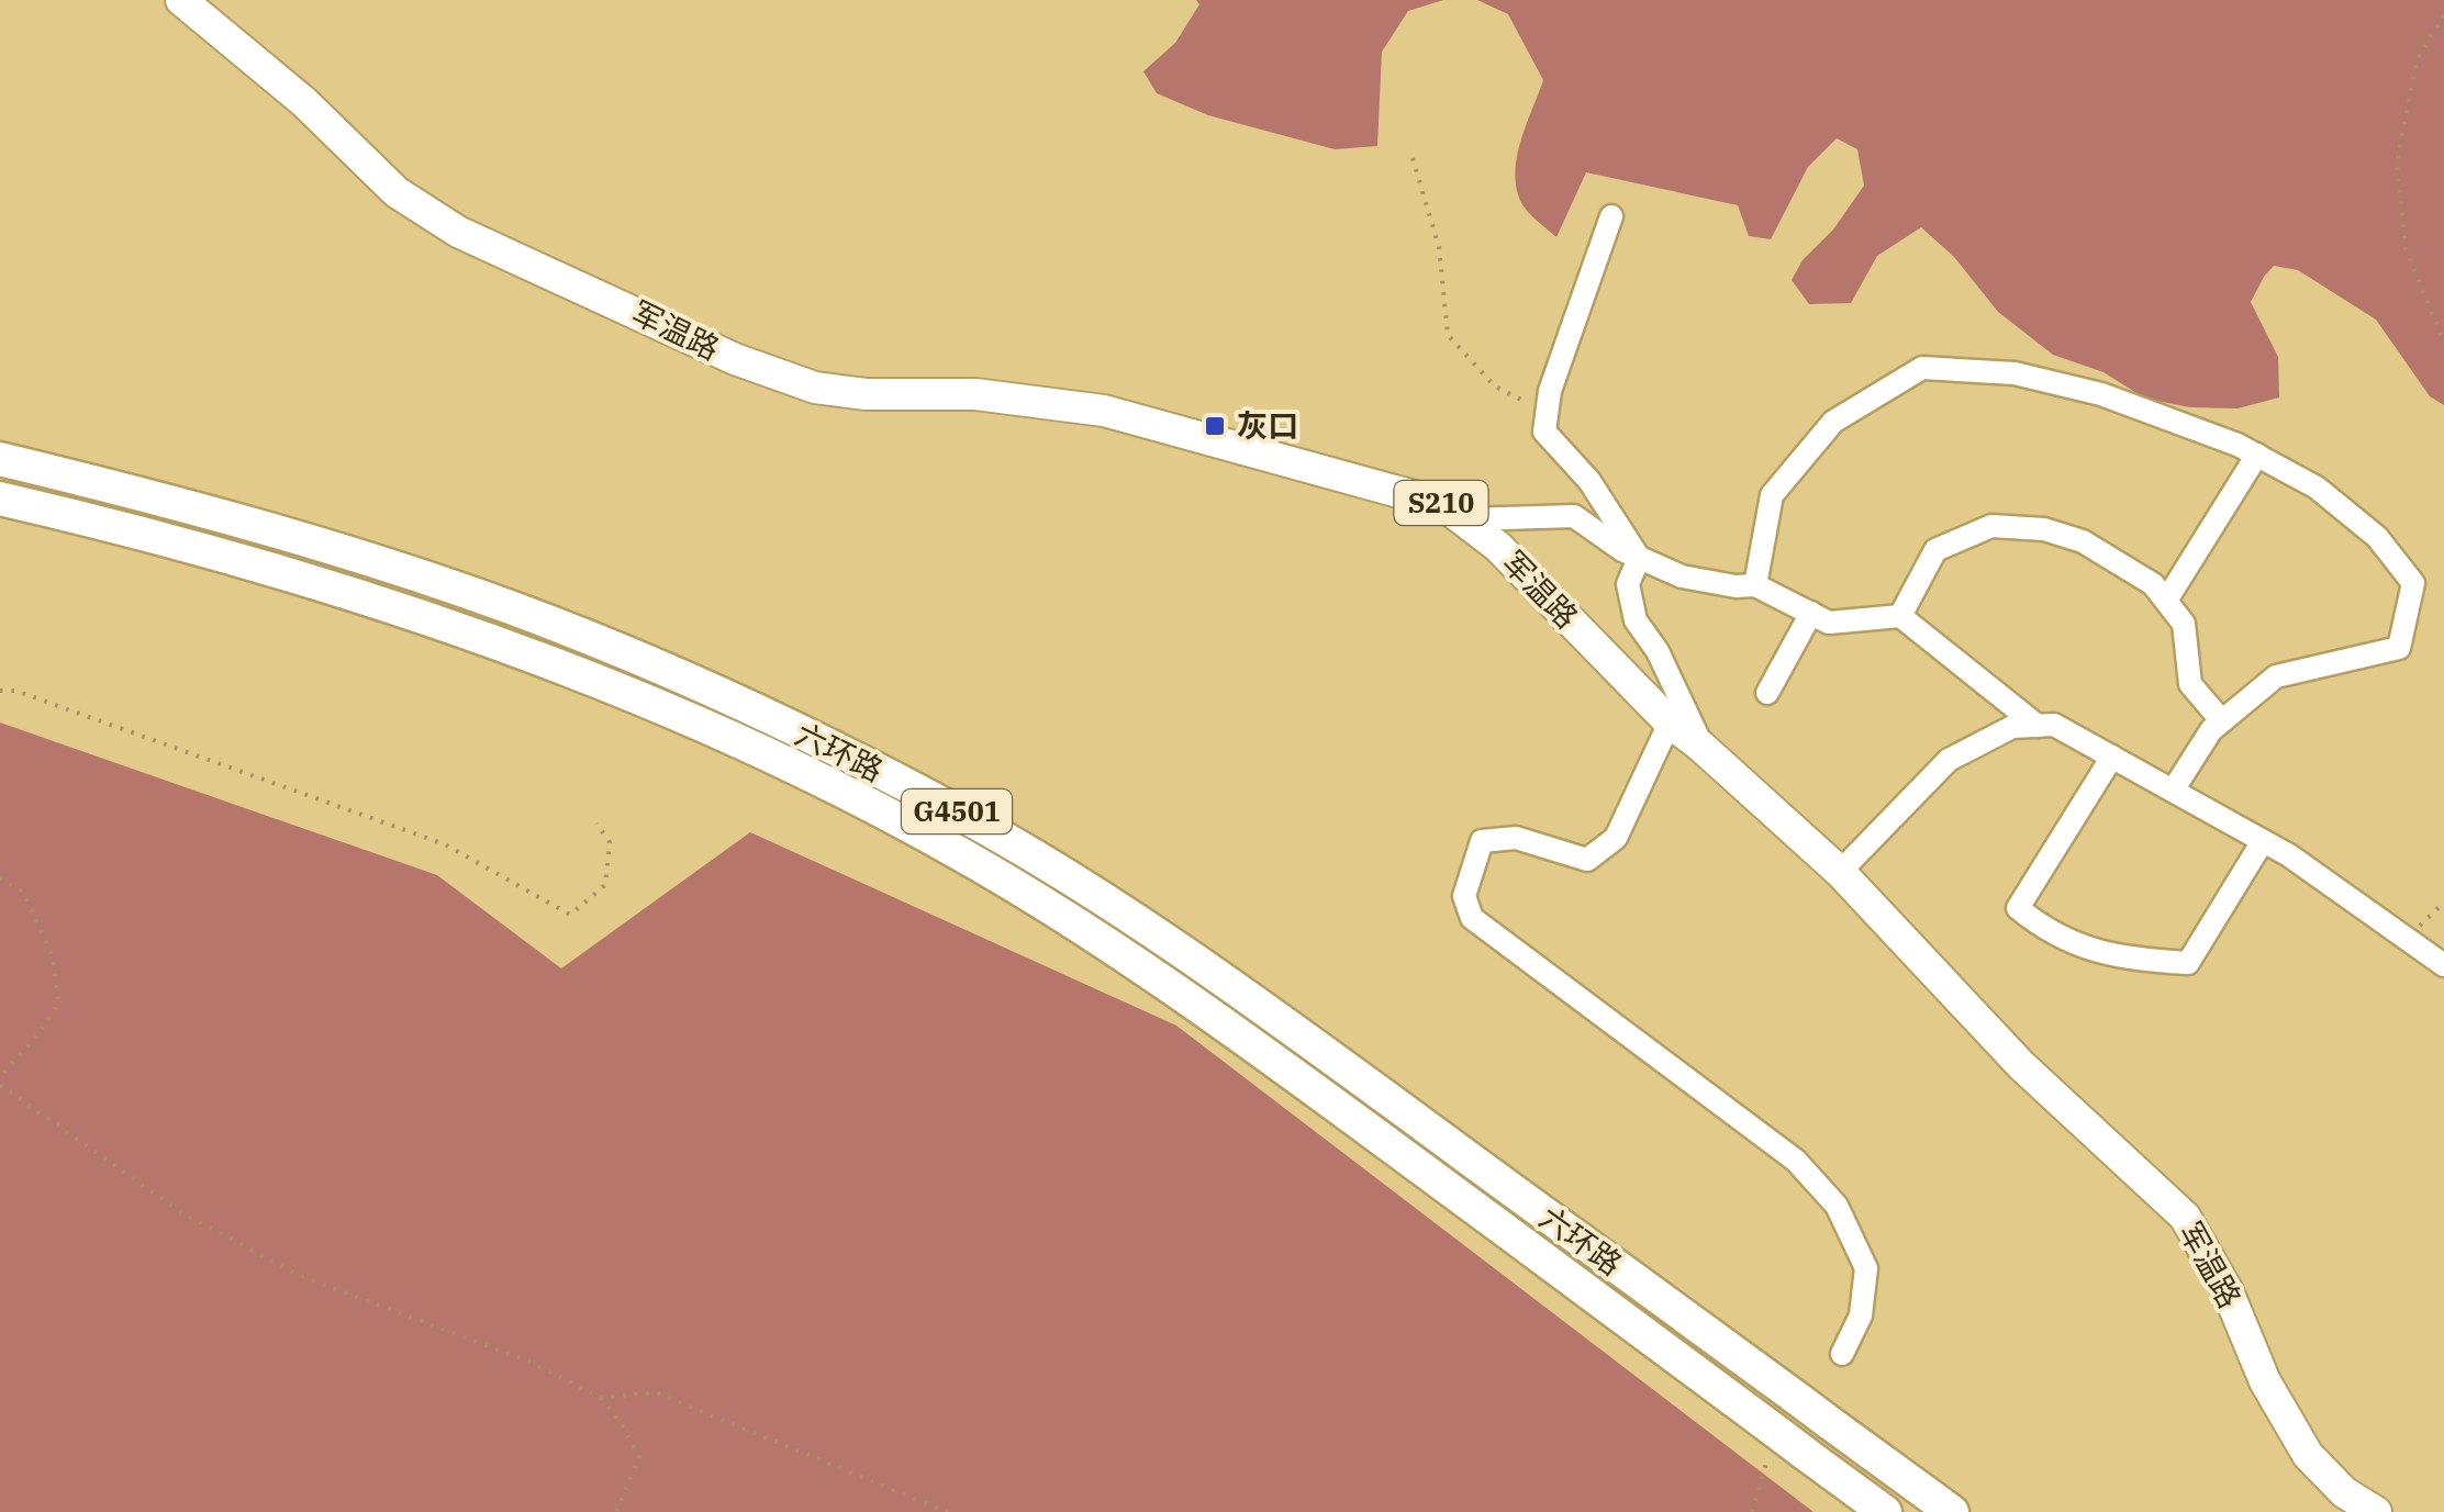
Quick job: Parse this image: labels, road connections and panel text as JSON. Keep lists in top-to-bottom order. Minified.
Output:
{"streets":{"highway":["六环路","G4501"],"main road":["军温路","S210"]},"places":{"transit":["灰口"]}}
